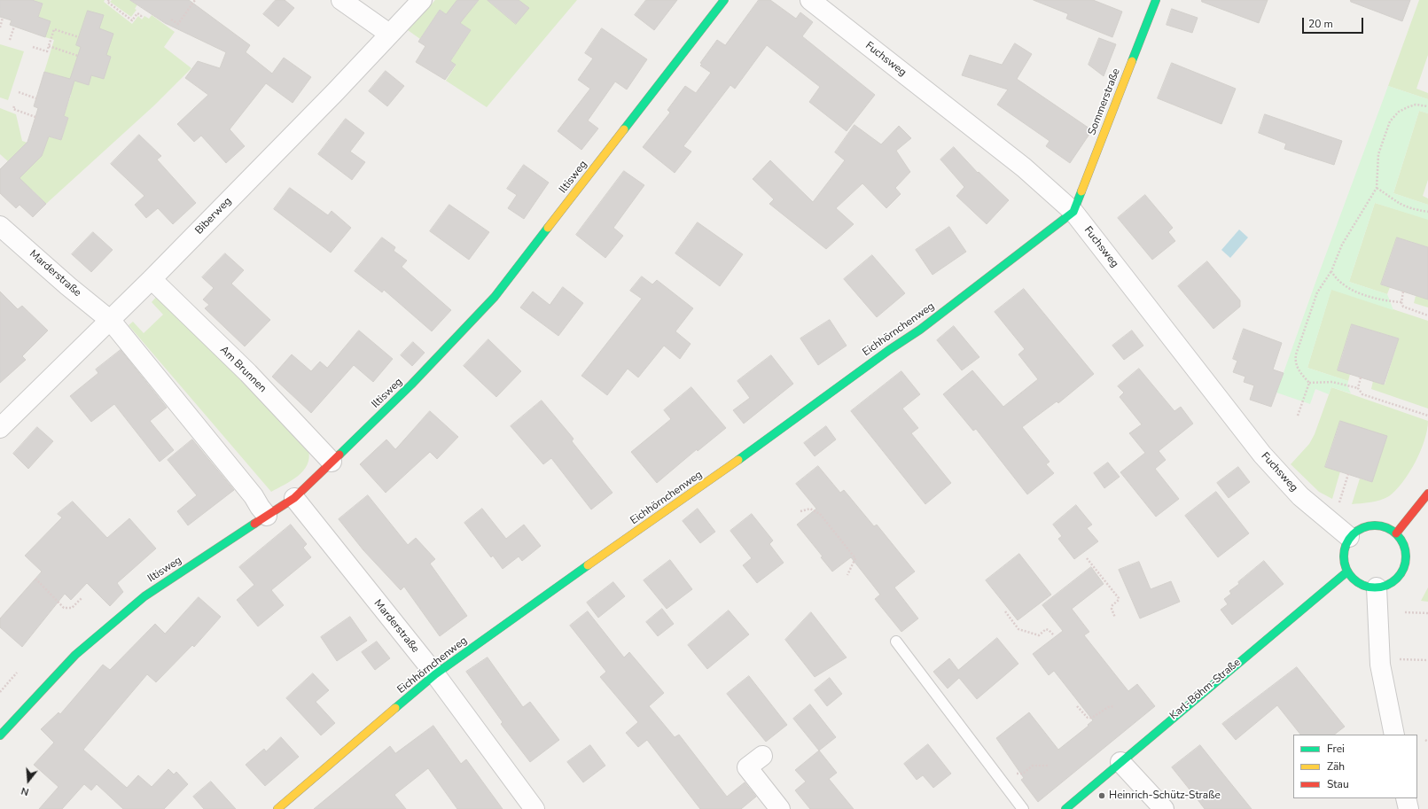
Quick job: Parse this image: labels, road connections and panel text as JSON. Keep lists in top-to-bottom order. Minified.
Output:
{"streets":{"street":["Fuchsweg","Sommerstraße","Iltisweg","Biberweg","Marderstraße","Eichhörnchenweg","Am Brunnen","Karl-Böhm-Straße"]},"crossings":[["Fuchsweg","Sommerstraße"],["Fuchsweg","Eichhörnchenweg"],["Fuchsweg","Karl-Böhm-Straße"],["Sommerstraße","Eichhörnchenweg"],["Iltisweg","Marderstraße"],["Iltisweg","Am Brunnen"],["Biberweg","Marderstraße"],["Biberweg","Am Brunnen"],["Marderstraße","Eichhörnchenweg"]],"places":["Heinrich-Schütz-Straße"],"legend":["Frei","Zäh","Stau"],"scale_bar":"20 m","north":"bottom"}
